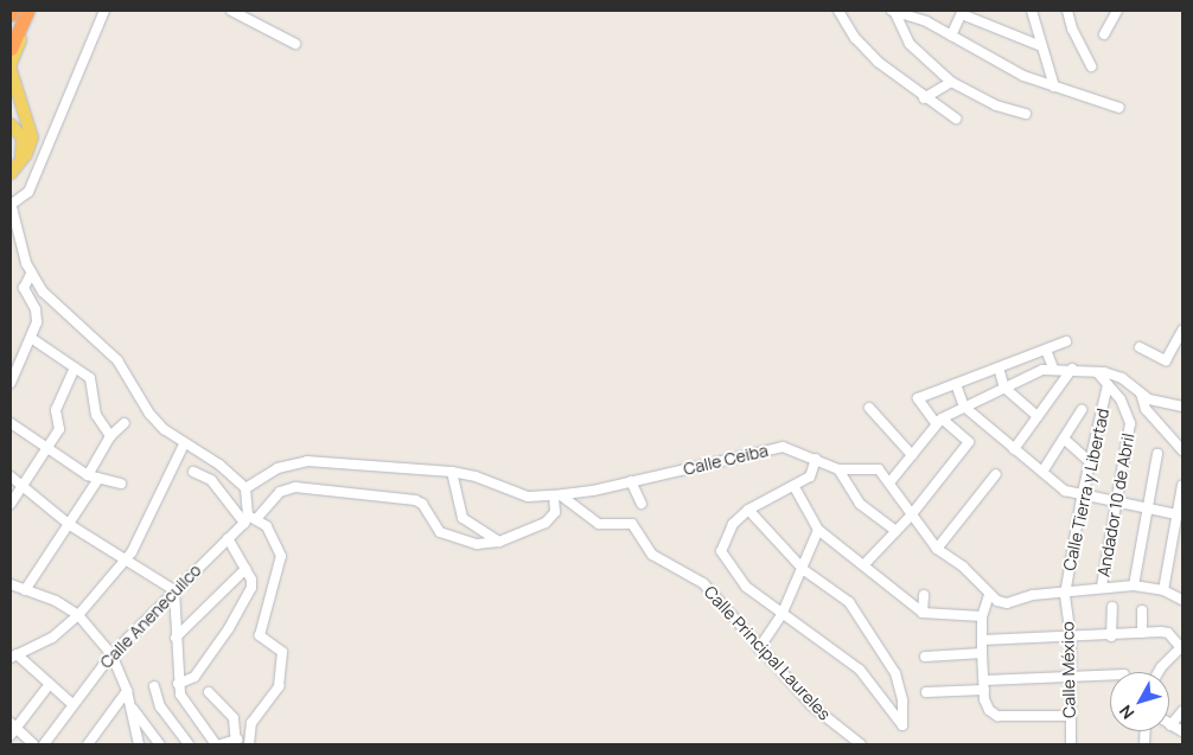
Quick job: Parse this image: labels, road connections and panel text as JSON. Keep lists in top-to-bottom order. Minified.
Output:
{"streets":{"street":["Calle Ceiba","Calle Tierra y Libertad","Andador 10 de Abril","Calle Anenecuilco","Calle Principal Laureles","Calle México"]},"crossings":[["Calle Ceiba","Calle Principal Laureles"],["Calle Tierra y Libertad","Andador 10 de Abril"],["Calle Tierra y Libertad","Calle México"]],"north":"bottom left"}
